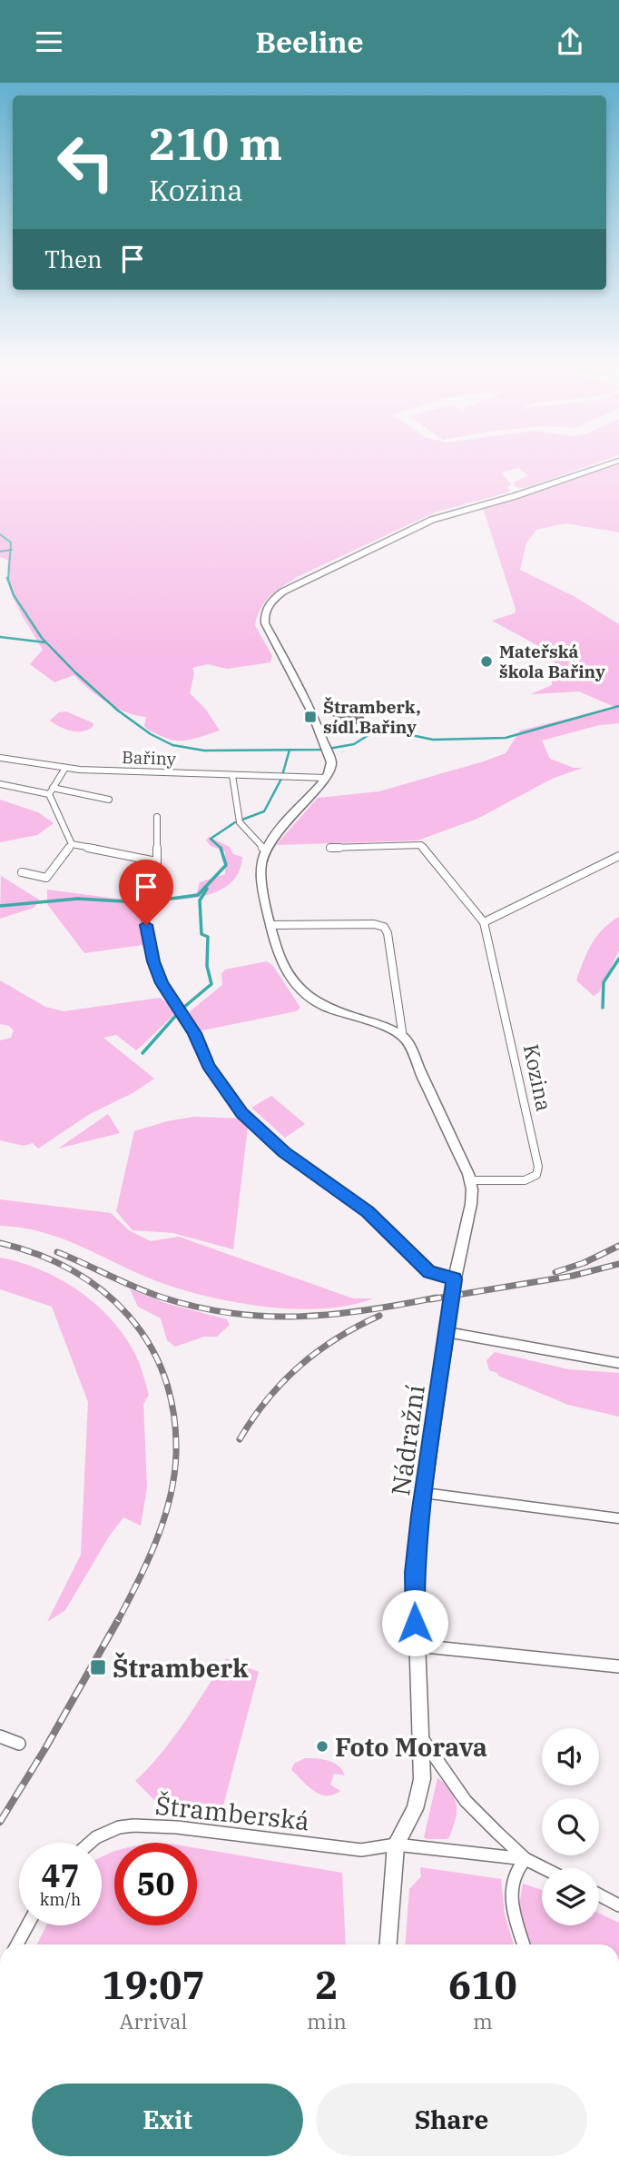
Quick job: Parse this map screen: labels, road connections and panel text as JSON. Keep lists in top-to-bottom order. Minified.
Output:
{"streets":{"main road":["Nádražní"],"street":["Bařiny","Kozina","Štramberská"]},"crossings":[["Nádražní","Štramberská"]],"places":{"other":["Mateřská škola Bařiny","Foto Morava"],"transit":["Štramberk, sídl.Bařiny","Štramberk"]},"page":{"header":"Beeline","turn":["210 m","Kozina"],"then":"Then","speed":"47 km/h","limit":"50","eta":["19:07","Arrival","2","min","610","m"],"buttons":["Exit","Share"]}}
